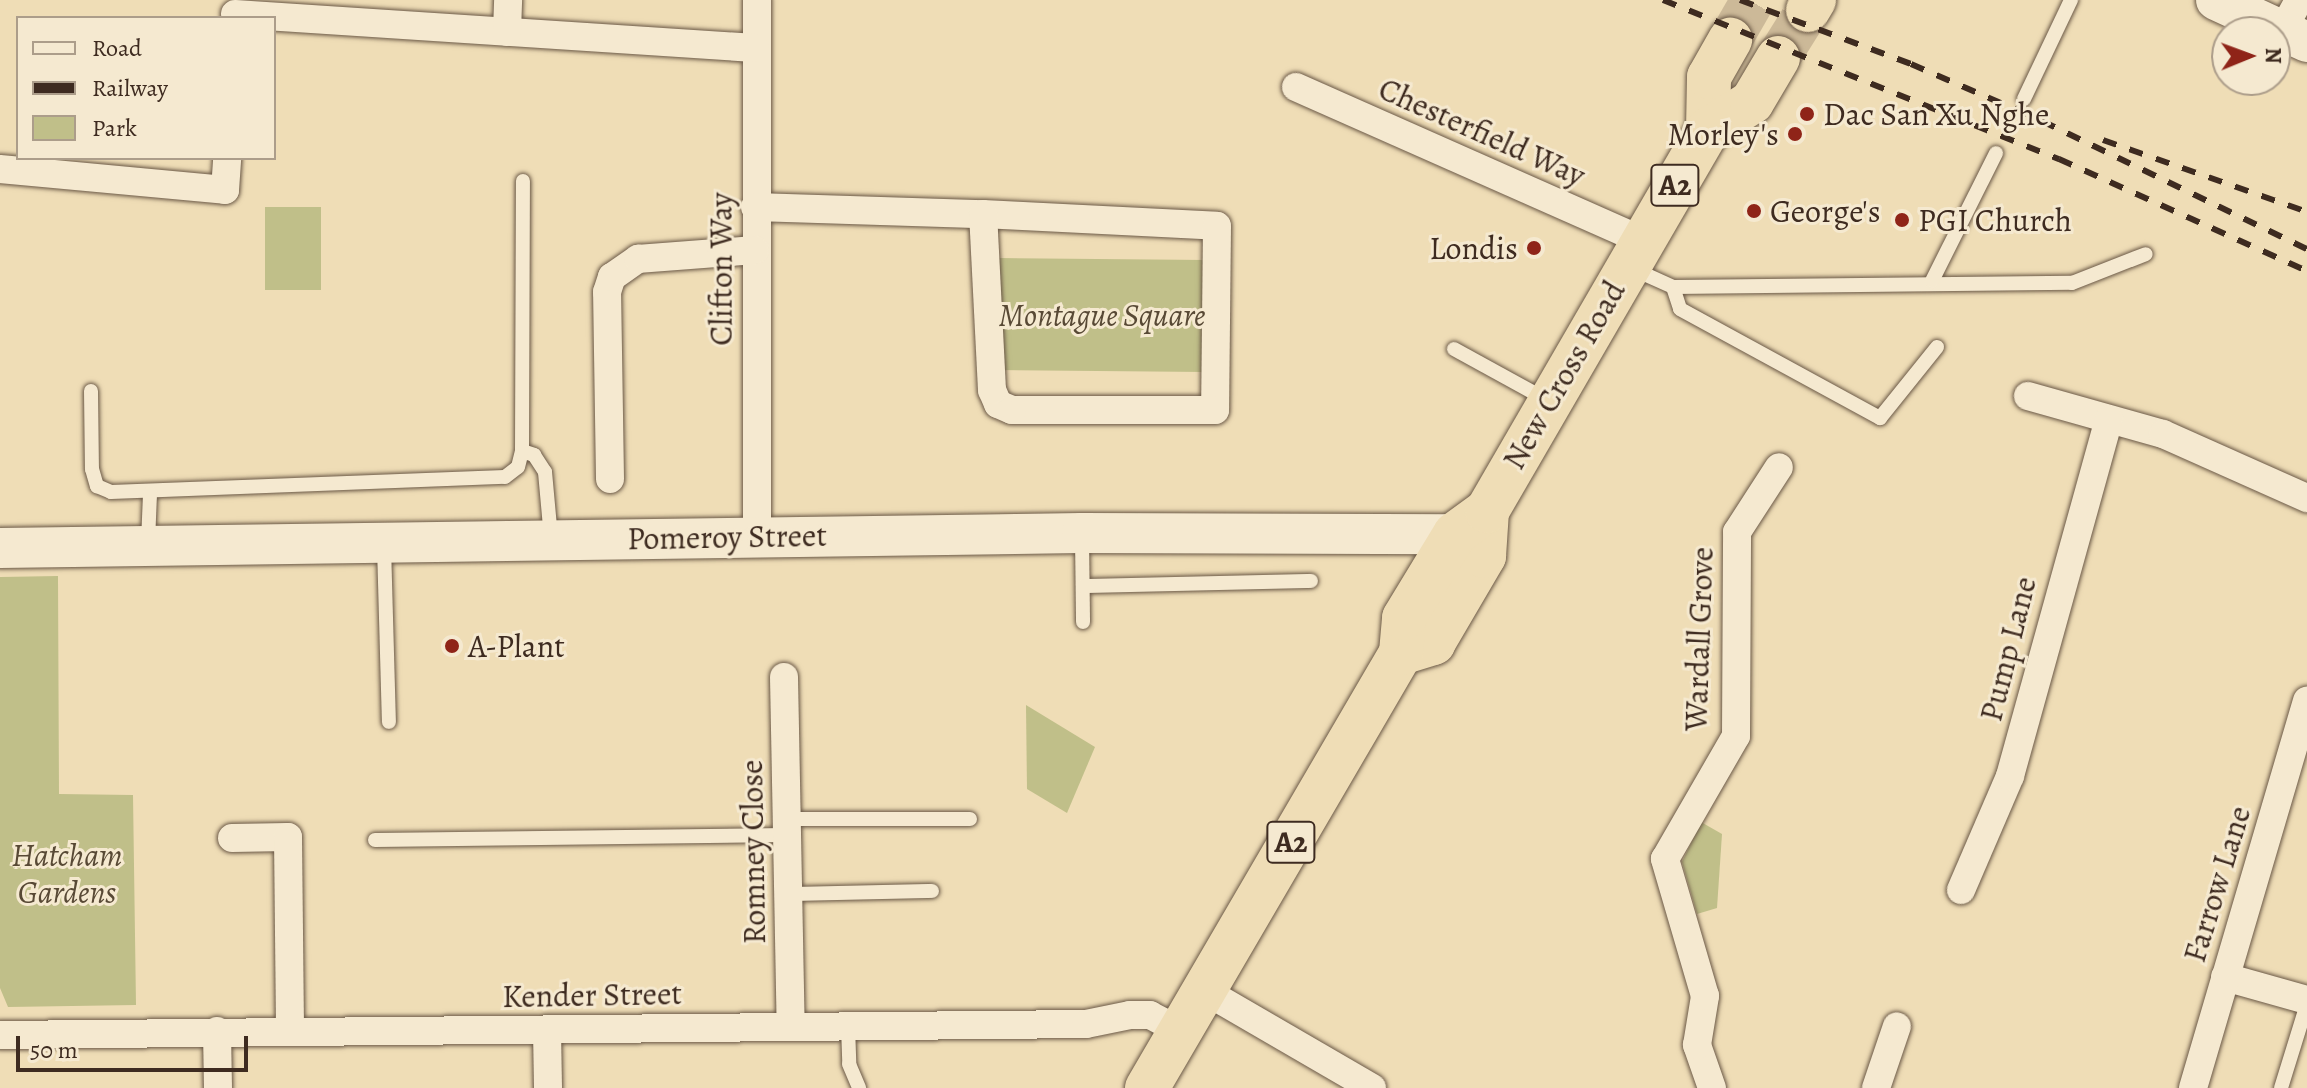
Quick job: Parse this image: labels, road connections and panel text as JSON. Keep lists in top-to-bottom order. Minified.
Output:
{"streets":{"highway":["A2","New Cross Road"],"main road":["Pomeroy Street"],"street":["Chesterfield Way","Clifton Way","Wardall Grove","Pump Lane","Romney Close","Farrow Lane","Kender Street"]},"crossings":[["Chesterfield Way","A2"],["Chesterfield Way","New Cross Road"],["A2","New Cross Road"],["Clifton Way","Pomeroy Street"],["New Cross Road","Pomeroy Street"],["New Cross Road","Kender Street"],["Romney Close","Kender Street"]],"parks":["Montague Square","Hatcham Gardens"],"places":["Dac San Xu Nghe","Morley's","George's","PGI Church","Londis","A-Plant"],"legend":["Road","Railway","Park"],"scale_bar":"50 m","north":"right"}
